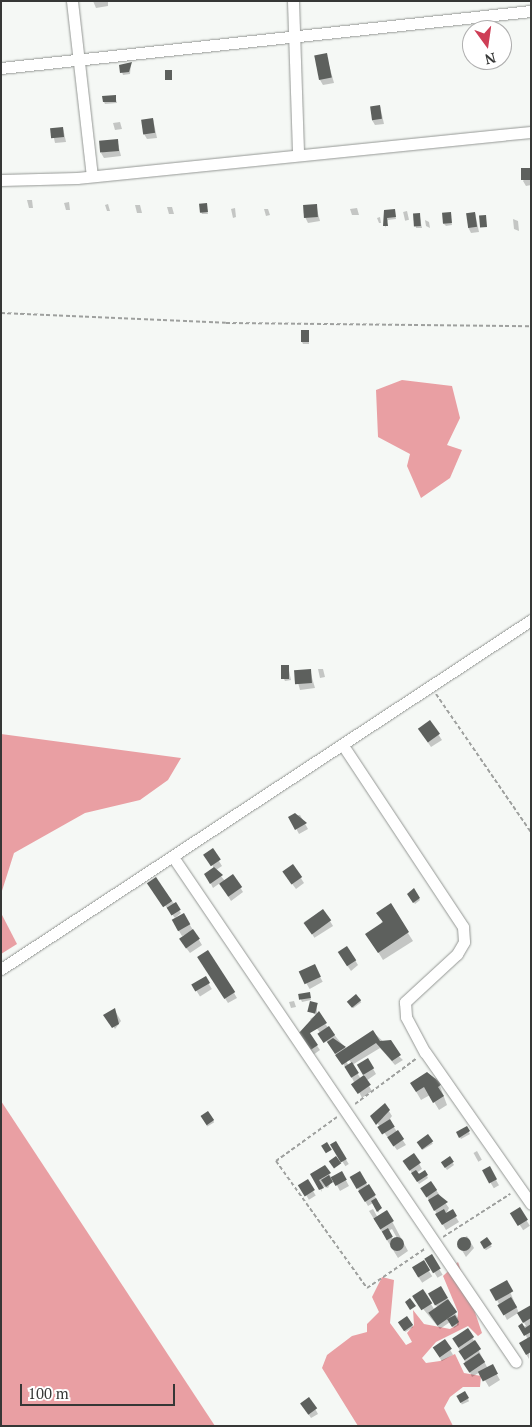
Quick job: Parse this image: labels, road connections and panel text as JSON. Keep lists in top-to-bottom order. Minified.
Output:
{"scale_bar":"100 m","north":"bottom"}
